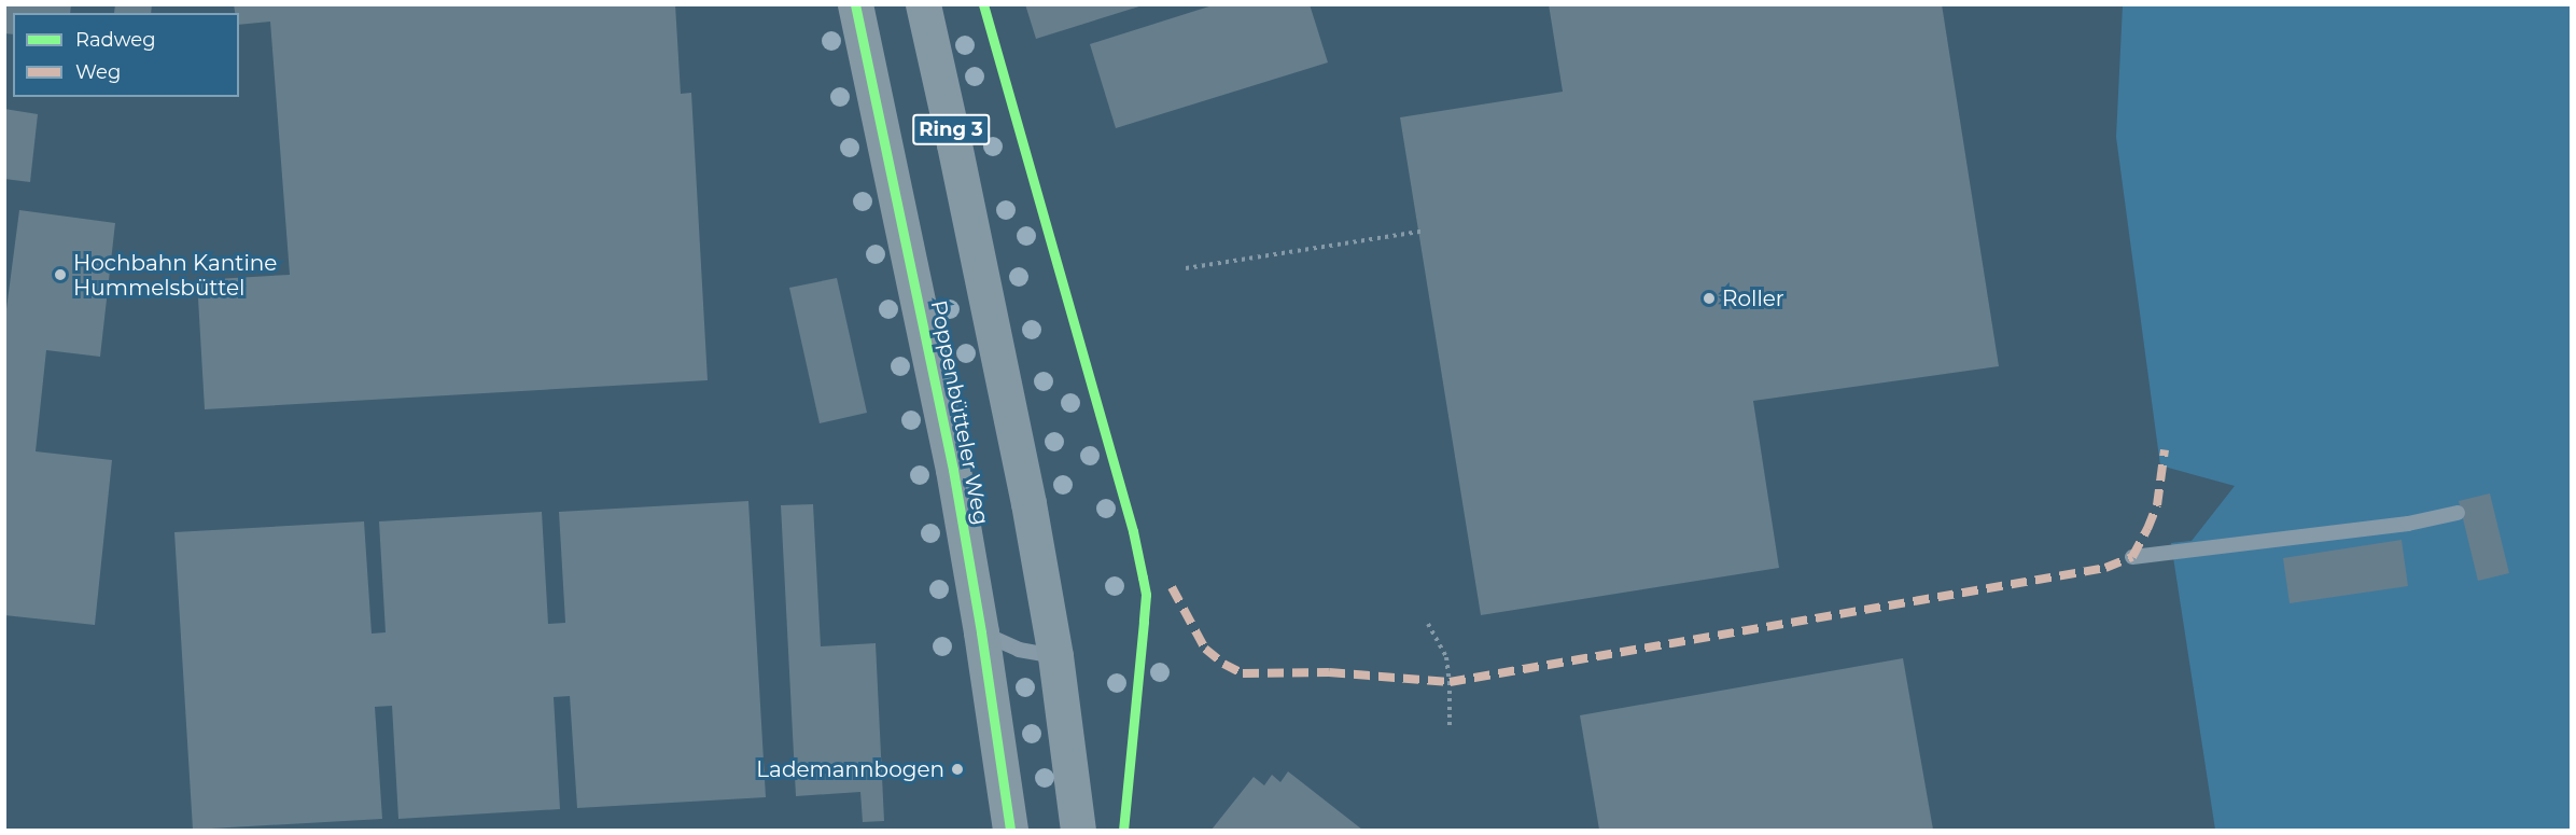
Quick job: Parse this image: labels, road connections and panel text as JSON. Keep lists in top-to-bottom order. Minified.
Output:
{"streets":{"main road":["Ring 3","Poppenbütteler Weg"]},"places":["Hochbahn Kantine Hummelsbüttel","Roller","Lademannbogen"],"legend":["Radweg","Weg"]}
